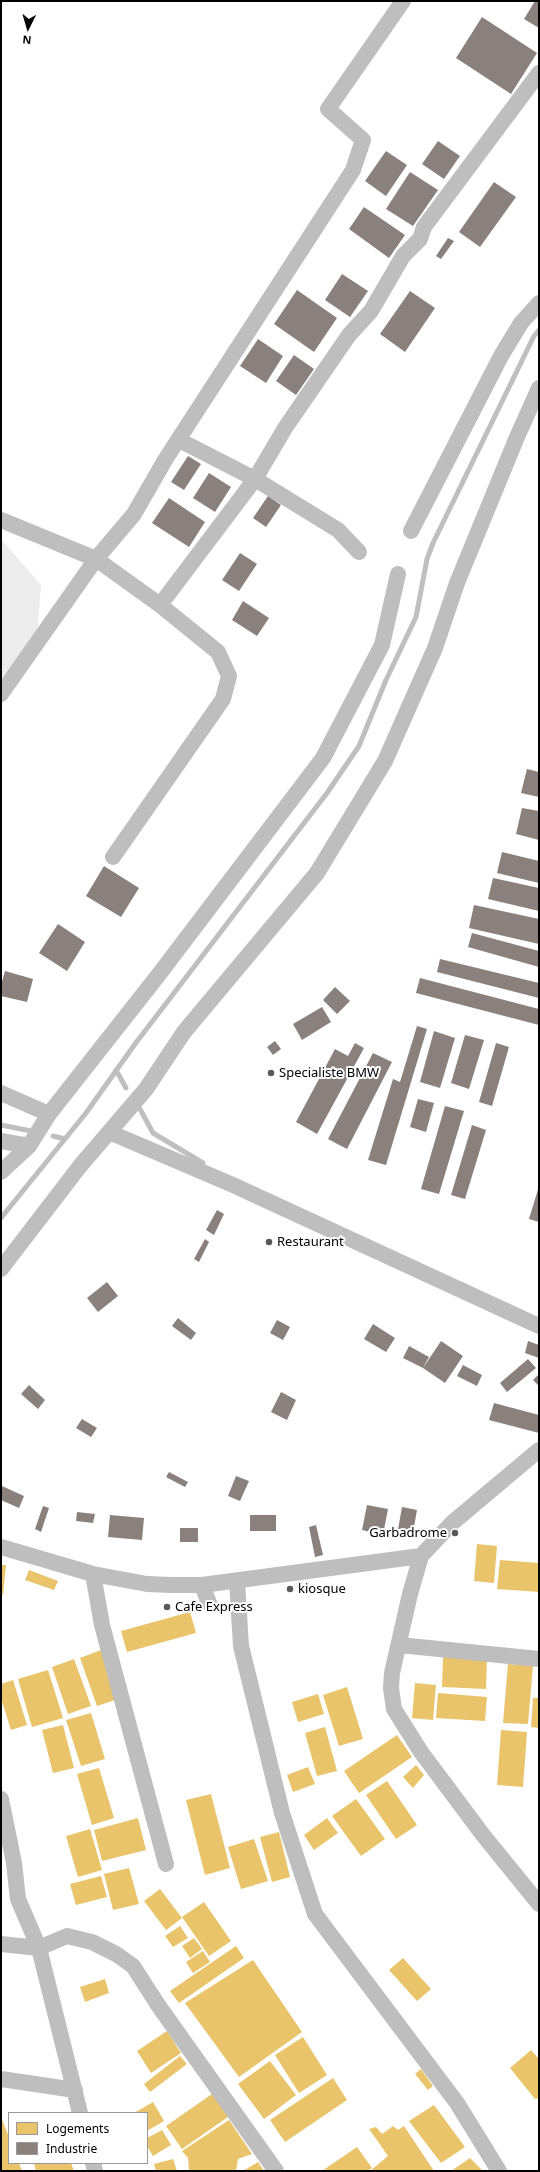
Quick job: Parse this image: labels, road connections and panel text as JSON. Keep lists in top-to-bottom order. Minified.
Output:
{"places":["Specialiste BMW","Restaurant","Garbadrome","kiosque","Cafe Express"],"legend":["Logements","Industrie"],"north":"bottom"}
